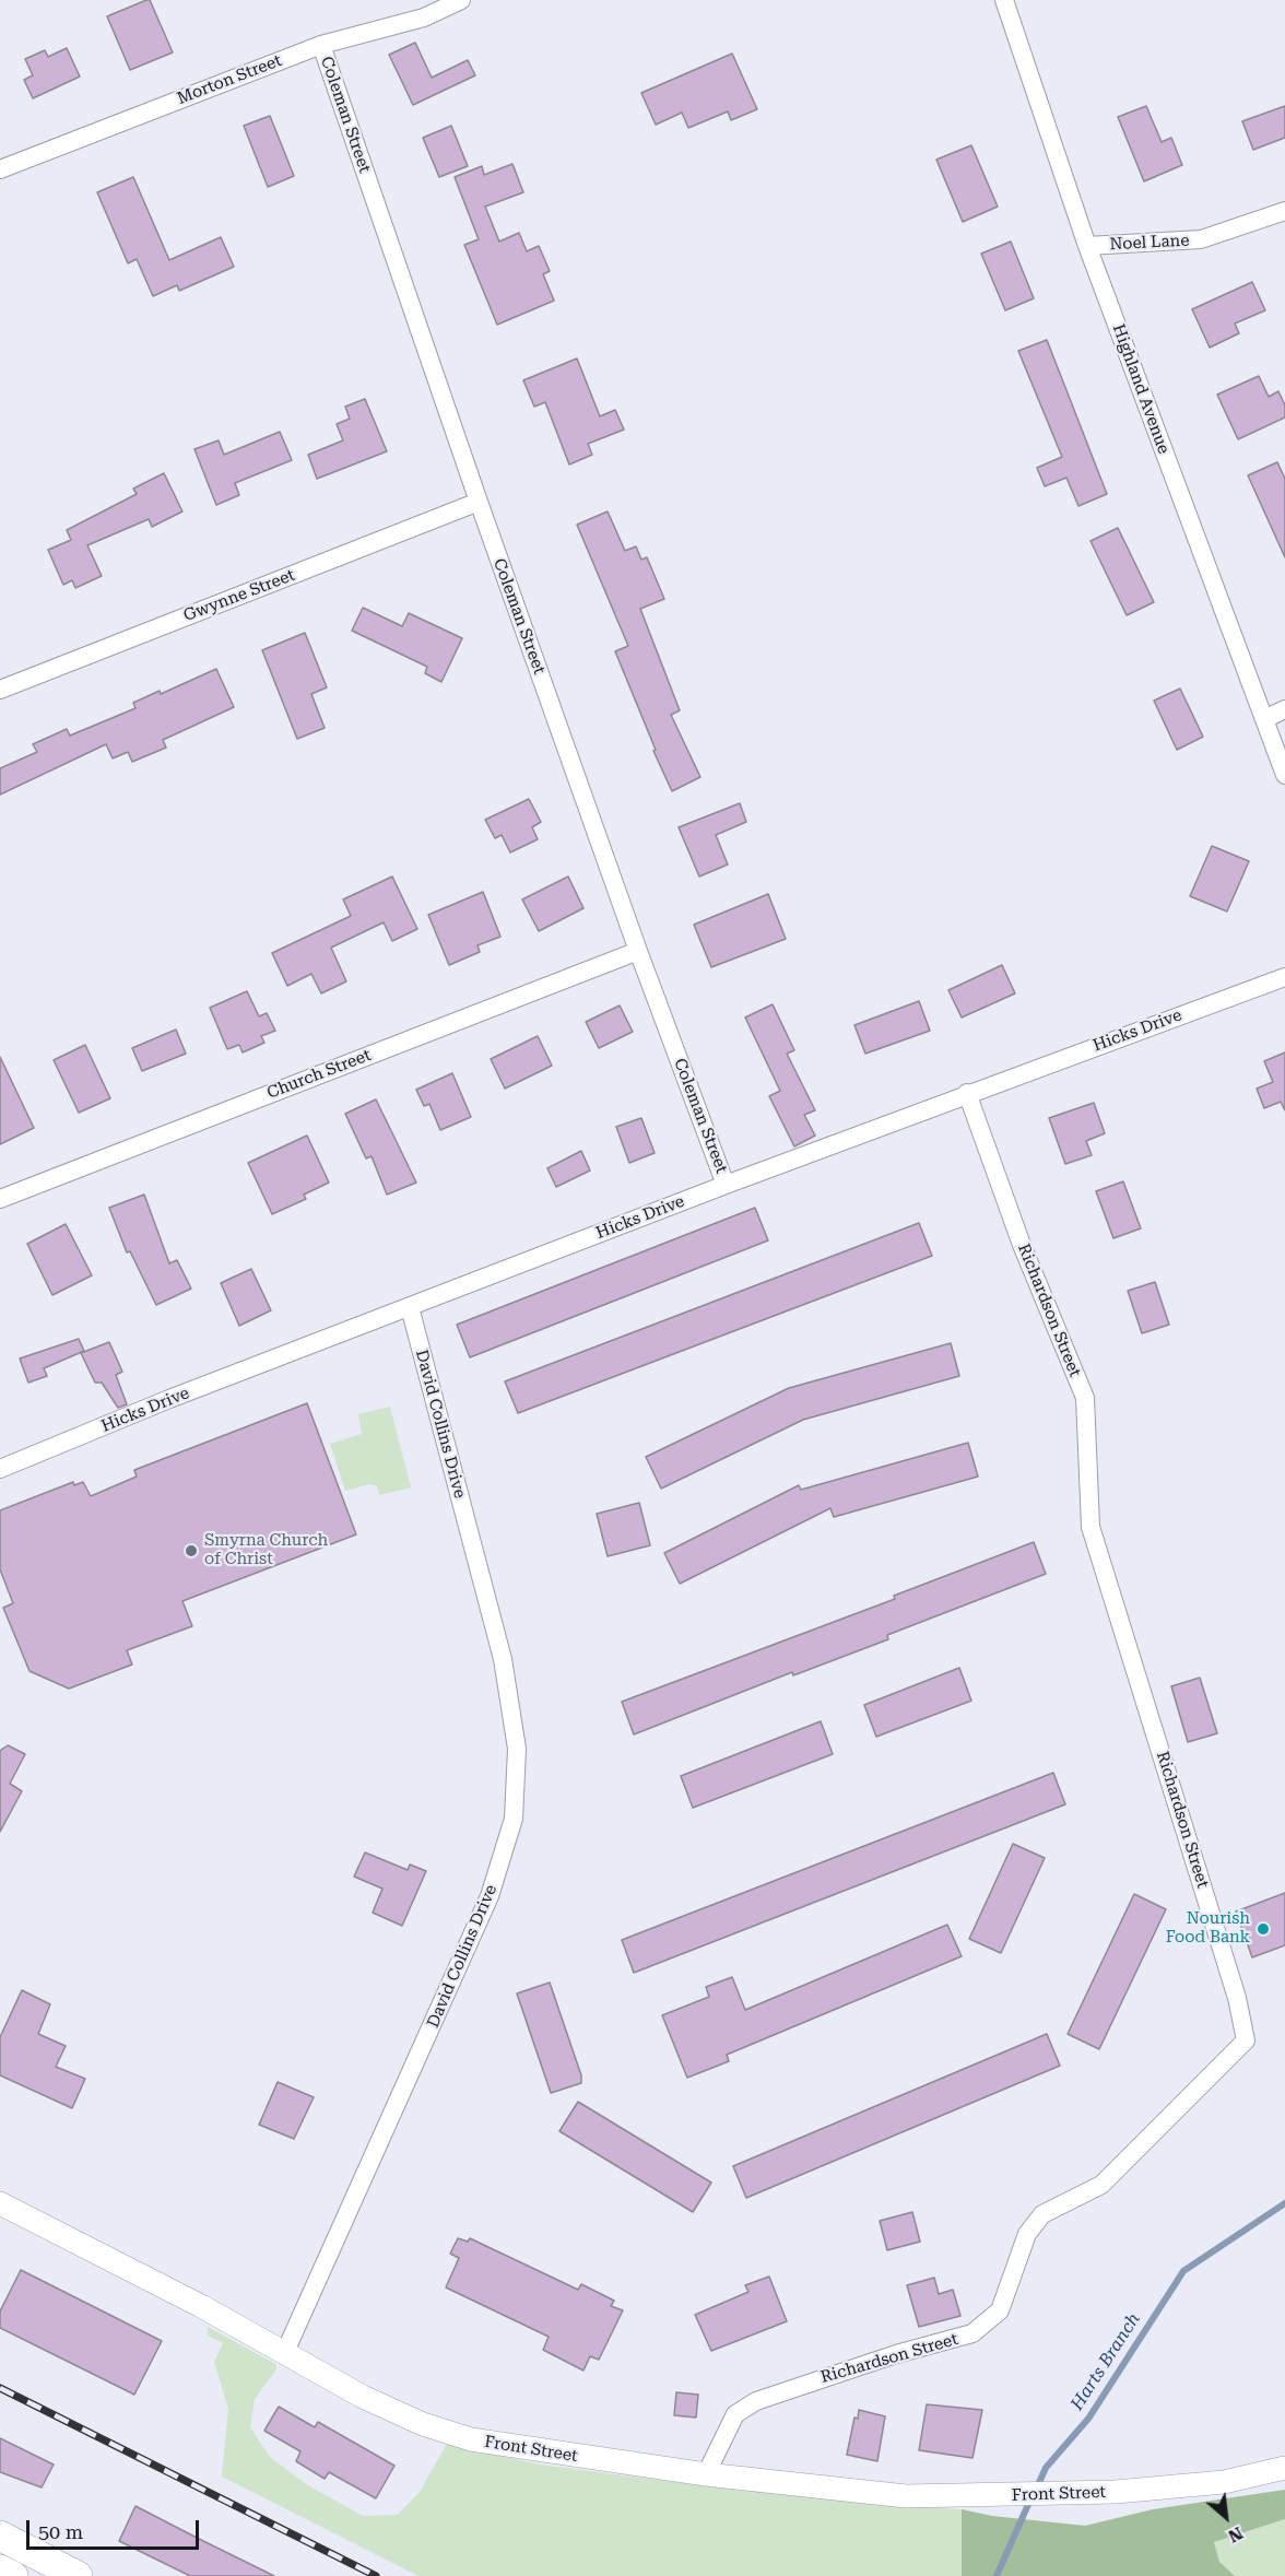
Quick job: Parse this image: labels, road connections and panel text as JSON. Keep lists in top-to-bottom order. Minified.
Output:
{"streets":{"street":["Morton Street","Coleman Street","Noel Lane","Highland Avenue","Gwynne Street","Hicks Drive","Church Street","Richardson Street","David Collins Drive","Front Street"]},"crossings":[["Morton Street","Coleman Street"],["Coleman Street","Gwynne Street"],["Coleman Street","Hicks Drive"],["Coleman Street","Church Street"],["Noel Lane","Highland Avenue"],["Hicks Drive","Richardson Street"],["Hicks Drive","David Collins Drive"],["Richardson Street","Front Street"],["David Collins Drive","Front Street"]],"water":["Harts Branch"],"places":["Smyrna Church of Christ","Nourish Food Bank"],"scale_bar":"50 m","north":"bottom right"}
